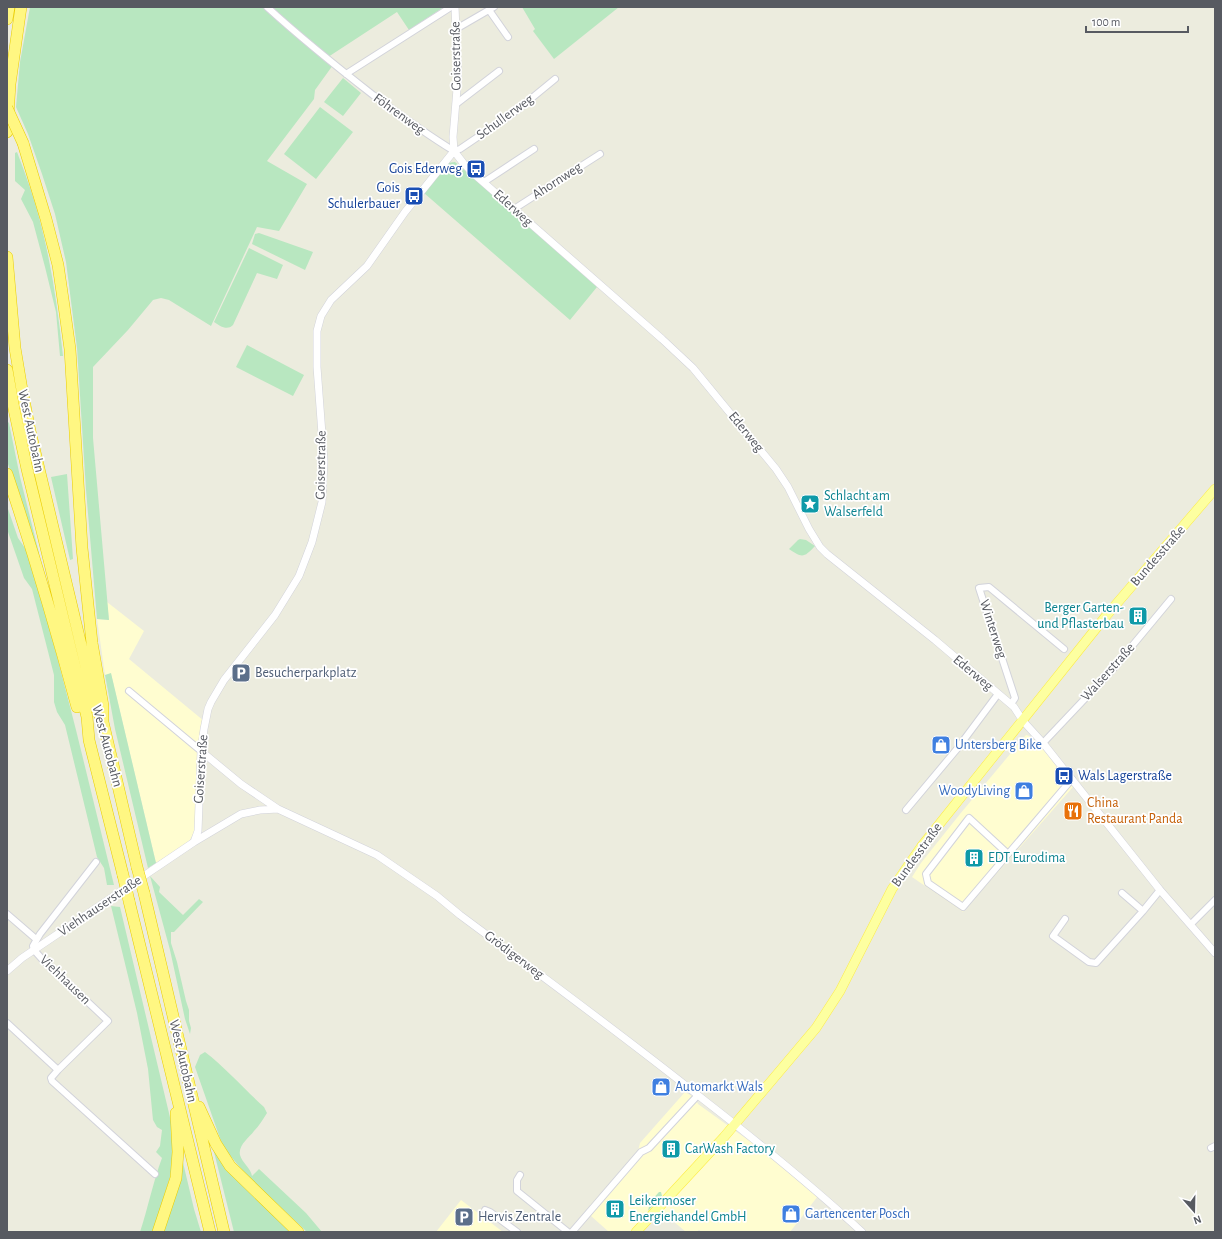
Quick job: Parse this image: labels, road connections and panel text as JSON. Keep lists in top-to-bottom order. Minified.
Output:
{"streets":{"highway":["West Autobahn"],"main road":["Bundesstraße"],"street":["Goiserstraße","Föhrenweg","Schullerweg","Ahornweg","Ederweg","Winterweg","Walserstraße","Viehhauserstraße","Grödigerweg","Viehhausen"]},"crossings":[["Goiserstraße","Föhrenweg"],["Goiserstraße","Schullerweg"],["Goiserstraße","Ederweg"],["Goiserstraße","Viehhauserstraße"],["Goiserstraße","Grödigerweg"],["Föhrenweg","Schullerweg"],["Föhrenweg","Ederweg"],["Schullerweg","Ederweg"],["Ahornweg","Ederweg"],["Ederweg","Bundesstraße"],["Ederweg","Winterweg"],["Bundesstraße","Grödigerweg"],["Viehhauserstraße","Grödigerweg"],["Viehhauserstraße","Viehhausen"]],"places":{"bus stop":["Gois Ederweg","Gois Schulerbauer","Wals Lagerstraße"],"place":["Schlacht am Walserfeld"],"building":["Berger Garten- und Pflasterbau","EDT Eurodima","CarWash Factory","Leikermoser Energiehandel GmbH"],"parking":["Besucherparkplatz","Hervis Zentrale"],"shop":["Untersberg Bike","WoodyLiving","Automarkt Wals","Gartencenter Posch"],"restaurant":["China Restaurant Panda"]},"scale_bar":"100 m","north":"bottom"}
